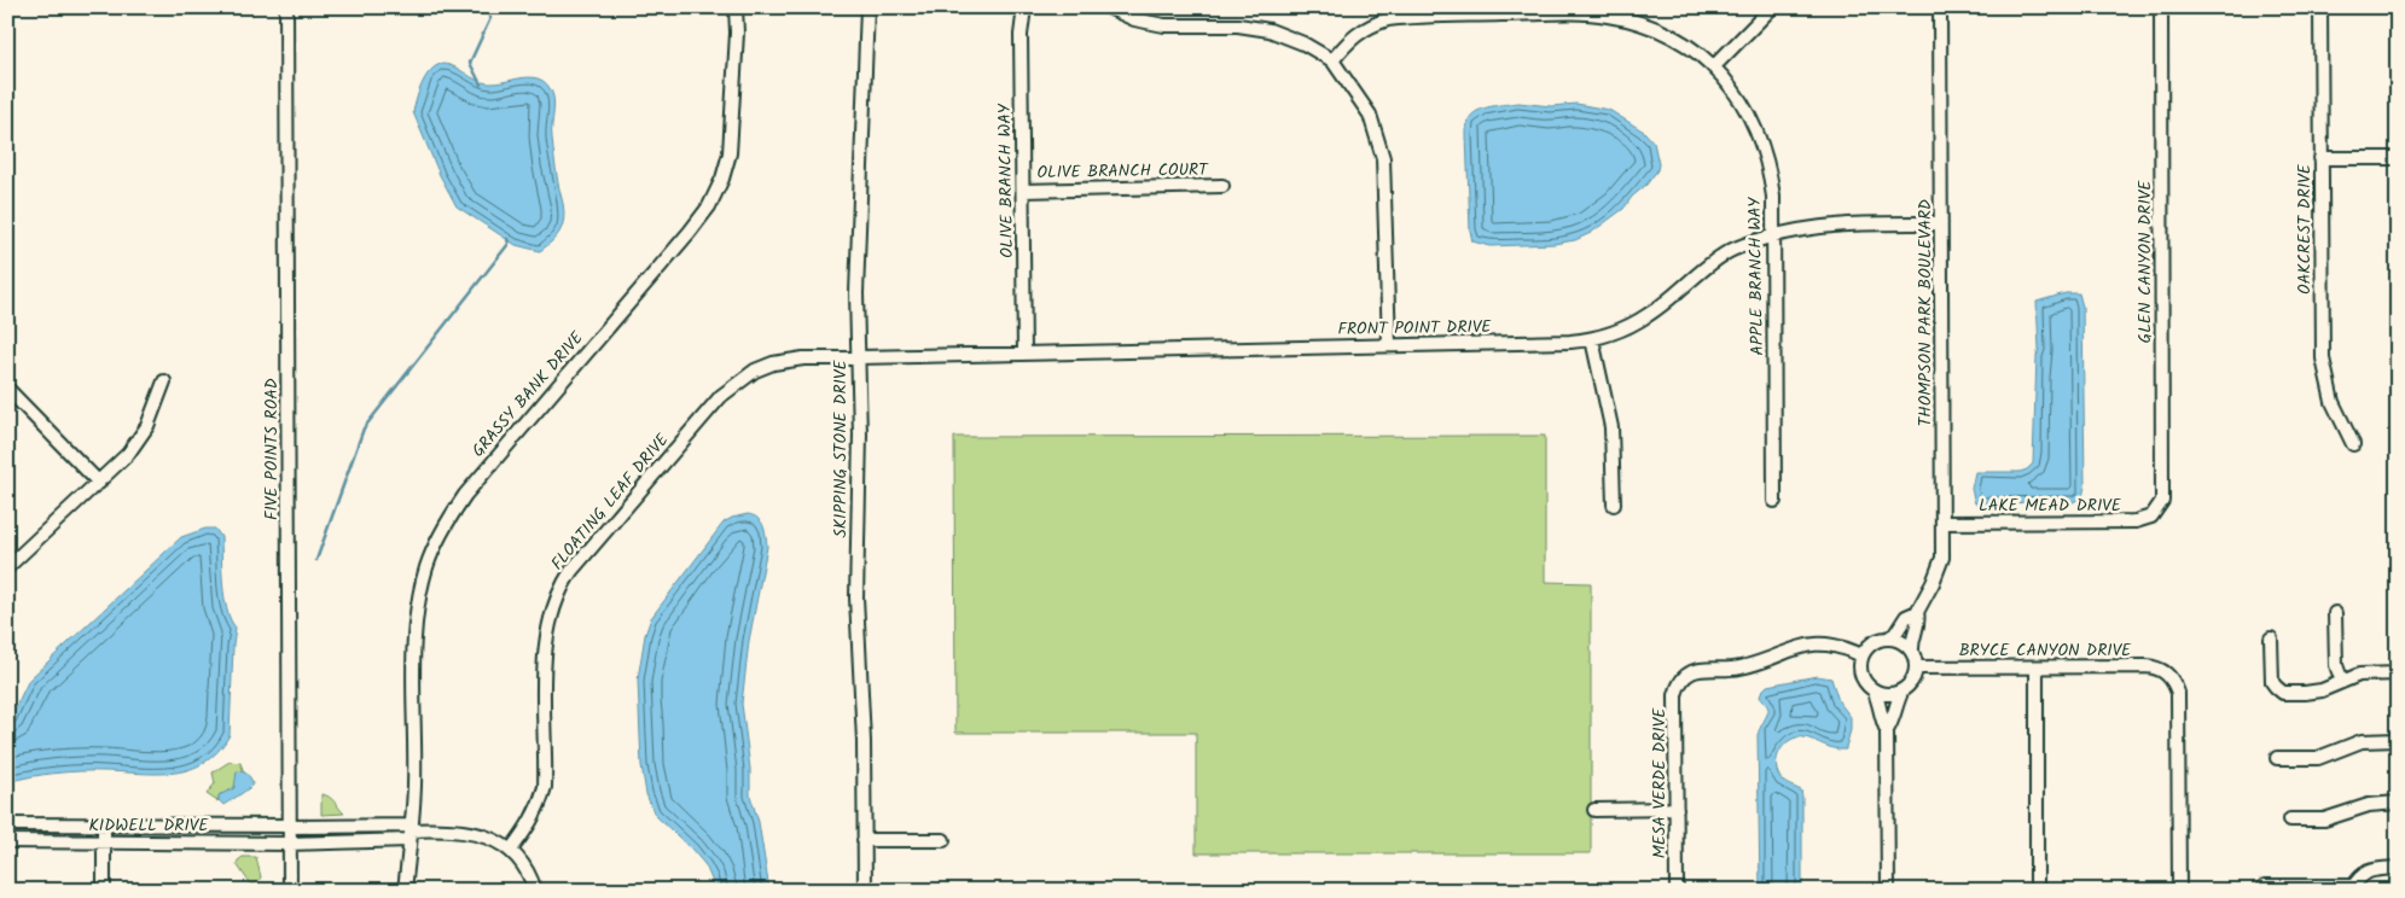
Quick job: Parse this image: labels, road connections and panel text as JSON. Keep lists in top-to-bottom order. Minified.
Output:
{"streets":{"street":["OLIVE BRANCH COURT","OLIVE BRANCH WAY","OAKCREST DRIVE","GLEN CANYON DRIVE","APPLE BRANCH WAY","THOMPSON PARK BOULEVARD","FRONT POINT DRIVE","GRASSY BANK DRIVE","FIVE POINTS ROAD","SKIPPING STONE DRIVE","FLOATING LEAF DRIVE","LAKE MEAD DRIVE","BRYCE CANYON DRIVE","MESA VERDE DRIVE","KIDWELL DRIVE"]},"crossings":[["OLIVE BRANCH COURT","OLIVE BRANCH WAY"],["OLIVE BRANCH WAY","FRONT POINT DRIVE"],["GLEN CANYON DRIVE","LAKE MEAD DRIVE"],["APPLE BRANCH WAY","FRONT POINT DRIVE"],["THOMPSON PARK BOULEVARD","FRONT POINT DRIVE"],["THOMPSON PARK BOULEVARD","LAKE MEAD DRIVE"],["THOMPSON PARK BOULEVARD","BRYCE CANYON DRIVE"],["THOMPSON PARK BOULEVARD","MESA VERDE DRIVE"],["FRONT POINT DRIVE","SKIPPING STONE DRIVE"],["FRONT POINT DRIVE","FLOATING LEAF DRIVE"],["GRASSY BANK DRIVE","KIDWELL DRIVE"],["FIVE POINTS ROAD","KIDWELL DRIVE"],["SKIPPING STONE DRIVE","FLOATING LEAF DRIVE"],["BRYCE CANYON DRIVE","MESA VERDE DRIVE"]]}
